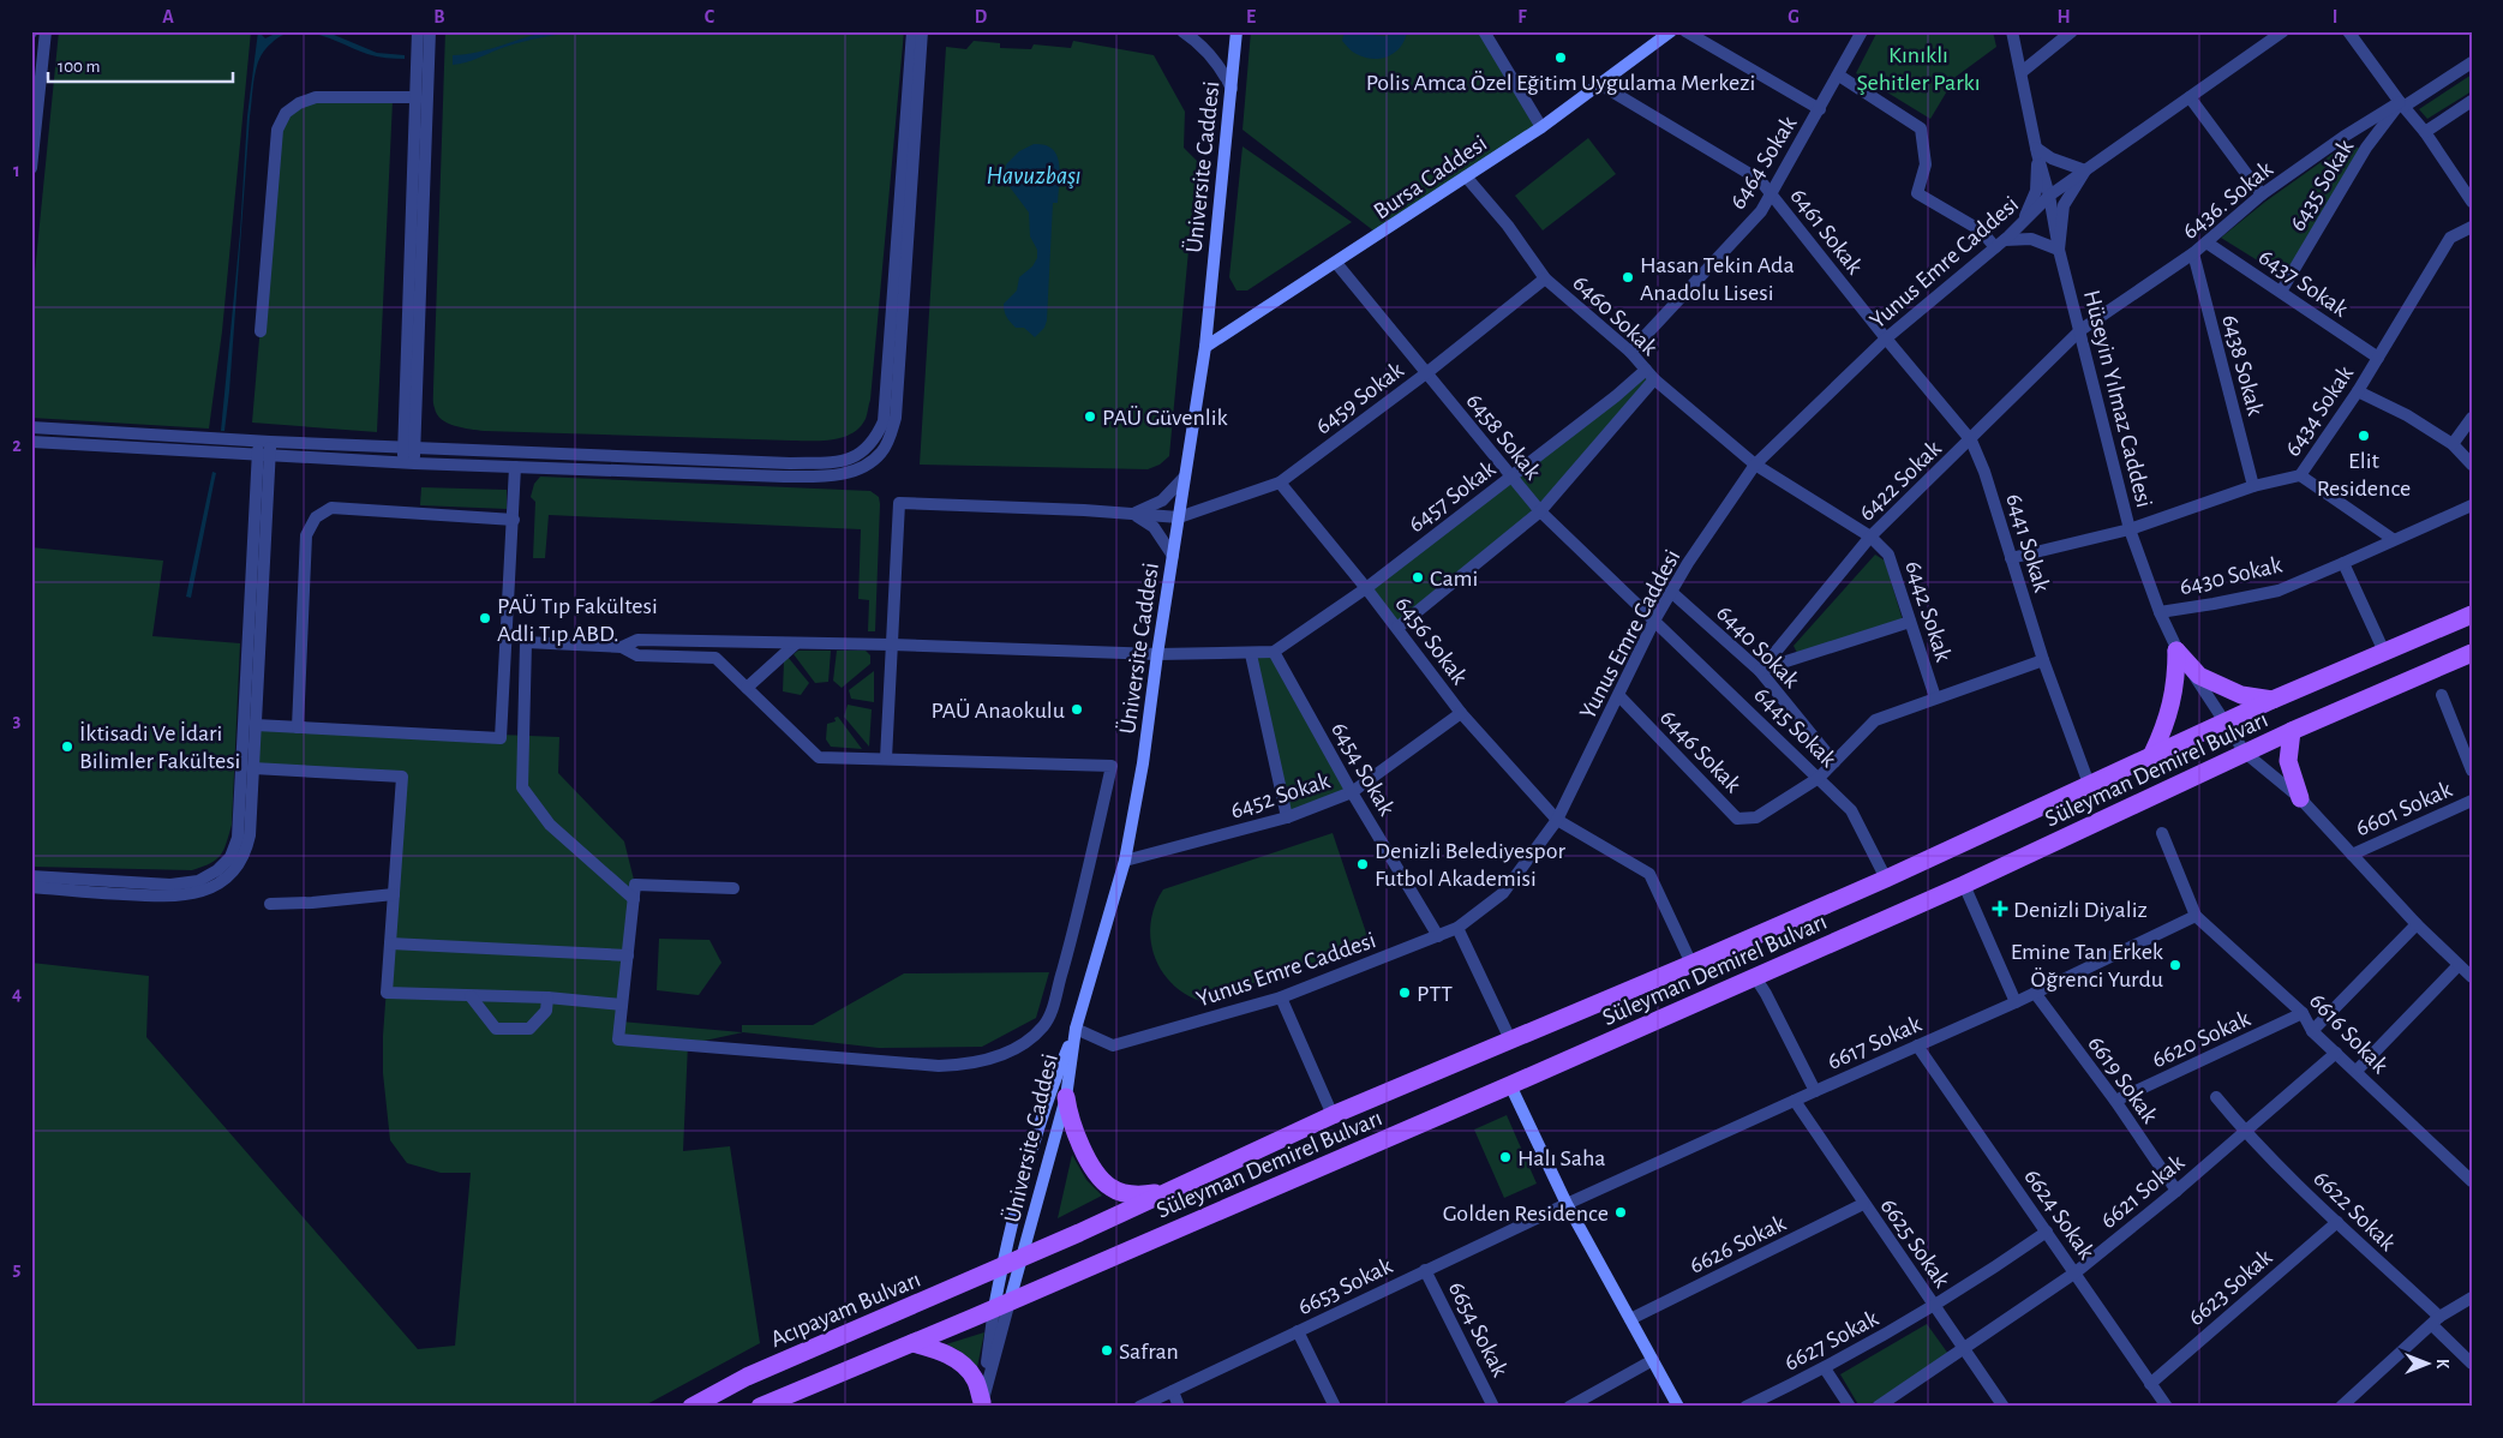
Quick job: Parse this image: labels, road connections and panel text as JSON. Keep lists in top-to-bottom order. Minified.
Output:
{"streets":{"main road":["Üniversite Caddesi","Bursa Caddesi","Süleyman Demirel Bulvarı","Acıpayam Bulvarı"],"street":["6464 Sokak","6435 Sokak","6436. Sokak","6461 Sokak","Yunus Emre Caddesi","6437 Sokak","6460 Sokak","6438 Sokak","6459 Sokak","Hüseyin Yılmaz Caddesi","6434 Sokak","6458 Sokak","6422 Sokak","6457 Sokak","6441 Sokak","6430 Sokak","6442 Sokak","6456 Sokak","6440 Sokak","6445 Sokak","6446 Sokak","6454 Sokak","6452 Sokak","6601 Sokak","6616 Sokak","6620 Sokak","6617 Sokak","6619 Sokak","6621 Sokak","6622 Sokak","6624 Sokak","6625 Sokak","6626 Sokak","6653 Sokak","6623 Sokak","6654 Sokak","6627 Sokak"]},"crossings":[["6464 Sokak","6461 Sokak"],["6464 Sokak","6460 Sokak"],["Üniversite Caddesi","Bursa Caddesi"],["Üniversite Caddesi","Yunus Emre Caddesi"],["Üniversite Caddesi","6459 Sokak"],["Üniversite Caddesi","Süleyman Demirel Bulvarı"],["Üniversite Caddesi","6452 Sokak"],["Üniversite Caddesi","Acıpayam Bulvarı"],["Bursa Caddesi","6461 Sokak"],["Bursa Caddesi","6460 Sokak"],["Bursa Caddesi","6458 Sokak"],["6435 Sokak","6436. Sokak"],["6435 Sokak","6437 Sokak"],["6436. Sokak","6437 Sokak"],["6436. Sokak","6438 Sokak"],["6436. Sokak","Hüseyin Yılmaz Caddesi"],["6436. Sokak","6422 Sokak"],["6461 Sokak","Yunus Emre Caddesi"],["6461 Sokak","6441 Sokak"],["Yunus Emre Caddesi","6460 Sokak"],["Yunus Emre Caddesi","Hüseyin Yılmaz Caddesi"],["Yunus Emre Caddesi","6458 Sokak"],["Yunus Emre Caddesi","6441 Sokak"],["Yunus Emre Caddesi","6442 Sokak"],["Yunus Emre Caddesi","6456 Sokak"],["Yunus Emre Caddesi","6440 Sokak"],["Yunus Emre Caddesi","6445 Sokak"],["Yunus Emre Caddesi","6446 Sokak"],["Yunus Emre Caddesi","6454 Sokak"],["6437 Sokak","6434 Sokak"],["6460 Sokak","6459 Sokak"],["6460 Sokak","6457 Sokak"],["6460 Sokak","6442 Sokak"],["6438 Sokak","6434 Sokak"],["6459 Sokak","6458 Sokak"],["6459 Sokak","6456 Sokak"],["Hüseyin Yılmaz Caddesi","6434 Sokak"],["Hüseyin Yılmaz Caddesi","6422 Sokak"],["Hüseyin Yılmaz Caddesi","6430 Sokak"],["Hüseyin Yılmaz Caddesi","Süleyman Demirel Bulvarı"],["Hüseyin Yılmaz Caddesi","6601 Sokak"],["6434 Sokak","6441 Sokak"],["6458 Sokak","6457 Sokak"],["6458 Sokak","6445 Sokak"],["6422 Sokak","6441 Sokak"],["6422 Sokak","6442 Sokak"],["6422 Sokak","6440 Sokak"],["6457 Sokak","6456 Sokak"],["6457 Sokak","6454 Sokak"],["6441 Sokak","6446 Sokak"],["6441 Sokak","Süleyman Demirel Bulvarı"],["6442 Sokak","6446 Sokak"],["6456 Sokak","Süleyman Demirel Bulvarı"],["6456 Sokak","6452 Sokak"],["6440 Sokak","6446 Sokak"],["6445 Sokak","6446 Sokak"],["6445 Sokak","Süleyman Demirel Bulvarı"],["6454 Sokak","6452 Sokak"],["Süleyman Demirel Bulvarı","Acıpayam Bulvarı"],["6616 Sokak","6620 Sokak"],["6616 Sokak","6617 Sokak"],["6616 Sokak","6621 Sokak"],["6620 Sokak","6619 Sokak"],["6617 Sokak","6619 Sokak"],["6617 Sokak","6624 Sokak"],["6617 Sokak","6625 Sokak"],["6617 Sokak","6653 Sokak"],["6619 Sokak","6621 Sokak"],["6621 Sokak","6622 Sokak"],["6621 Sokak","6624 Sokak"],["6621 Sokak","6625 Sokak"],["6622 Sokak","6623 Sokak"],["6624 Sokak","6623 Sokak"],["6624 Sokak","6627 Sokak"],["6625 Sokak","6626 Sokak"],["6625 Sokak","6627 Sokak"],["6653 Sokak","6654 Sokak"]],"water":["Havuzbaşı"],"parks":["Kınıklı Şehitler Parkı"],"places":{"other":["Polis Amca Özel Eğitim Uygulama Merkezi","Hasan Tekin Ada Anadolu Lisesi","PAÜ Güvenlik","Elit Residence","Cami","PAÜ Tıp Fakültesi Adli Tıp ABD.","PAÜ Anaokulu","İktisadi Ve İdari Bilimler Fakültesi","Denizli Belediyespor Futbol Akademisi","Emine Tan Erkek Öğrenci Yurdu","PTT","Halı Saha","Golden Residence","Safran"],"health":["Denizli Diyaliz"]},"scale_bar":"100 m","north":"right","grid":{"columns":["A","B","C","D","E","F","G","H","I"],"rows":["1","2","3","4","5"]}}
